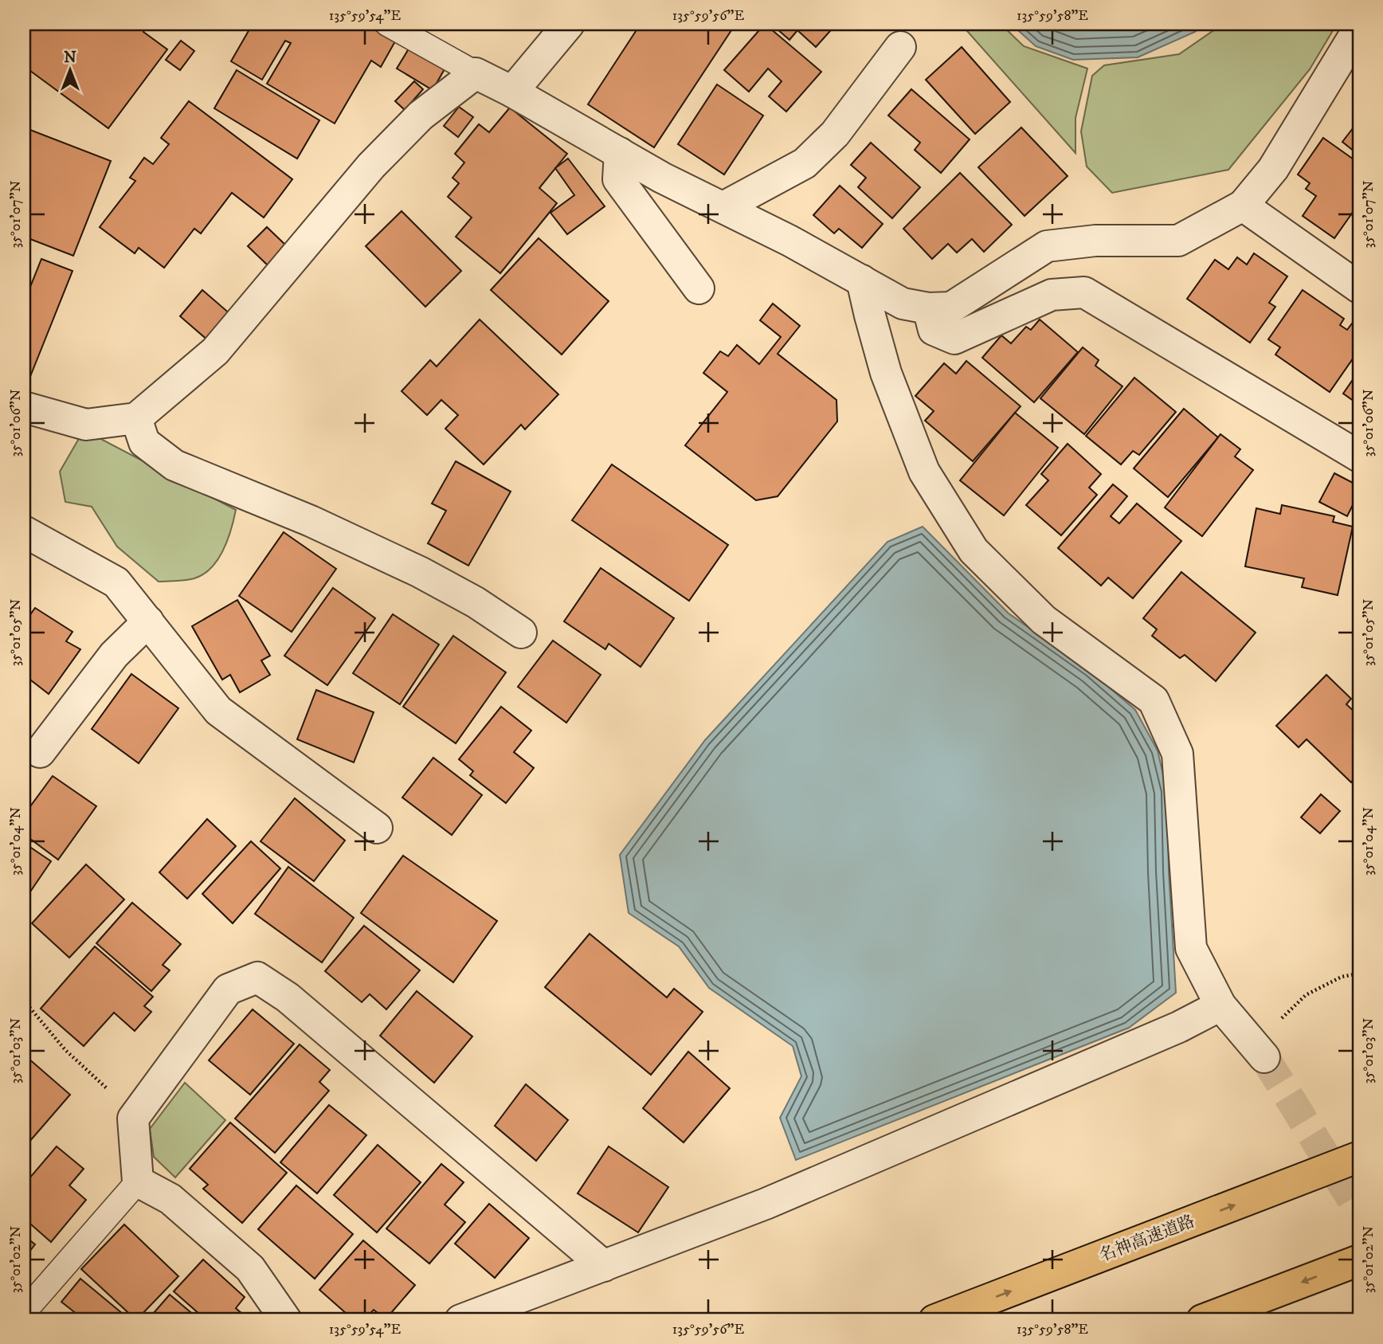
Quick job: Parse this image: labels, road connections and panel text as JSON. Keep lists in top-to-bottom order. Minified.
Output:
{"streets":{"highway":["名神高速道路"]},"north":"top","coordinates":["135°59'54\"E","135°59'56\"E","135°59'58\"E","35°01'07\"N","35°01'06\"N","35°01'05\"N","35°01'04\"N","35°01'03\"N","35°01'02\"N"]}
